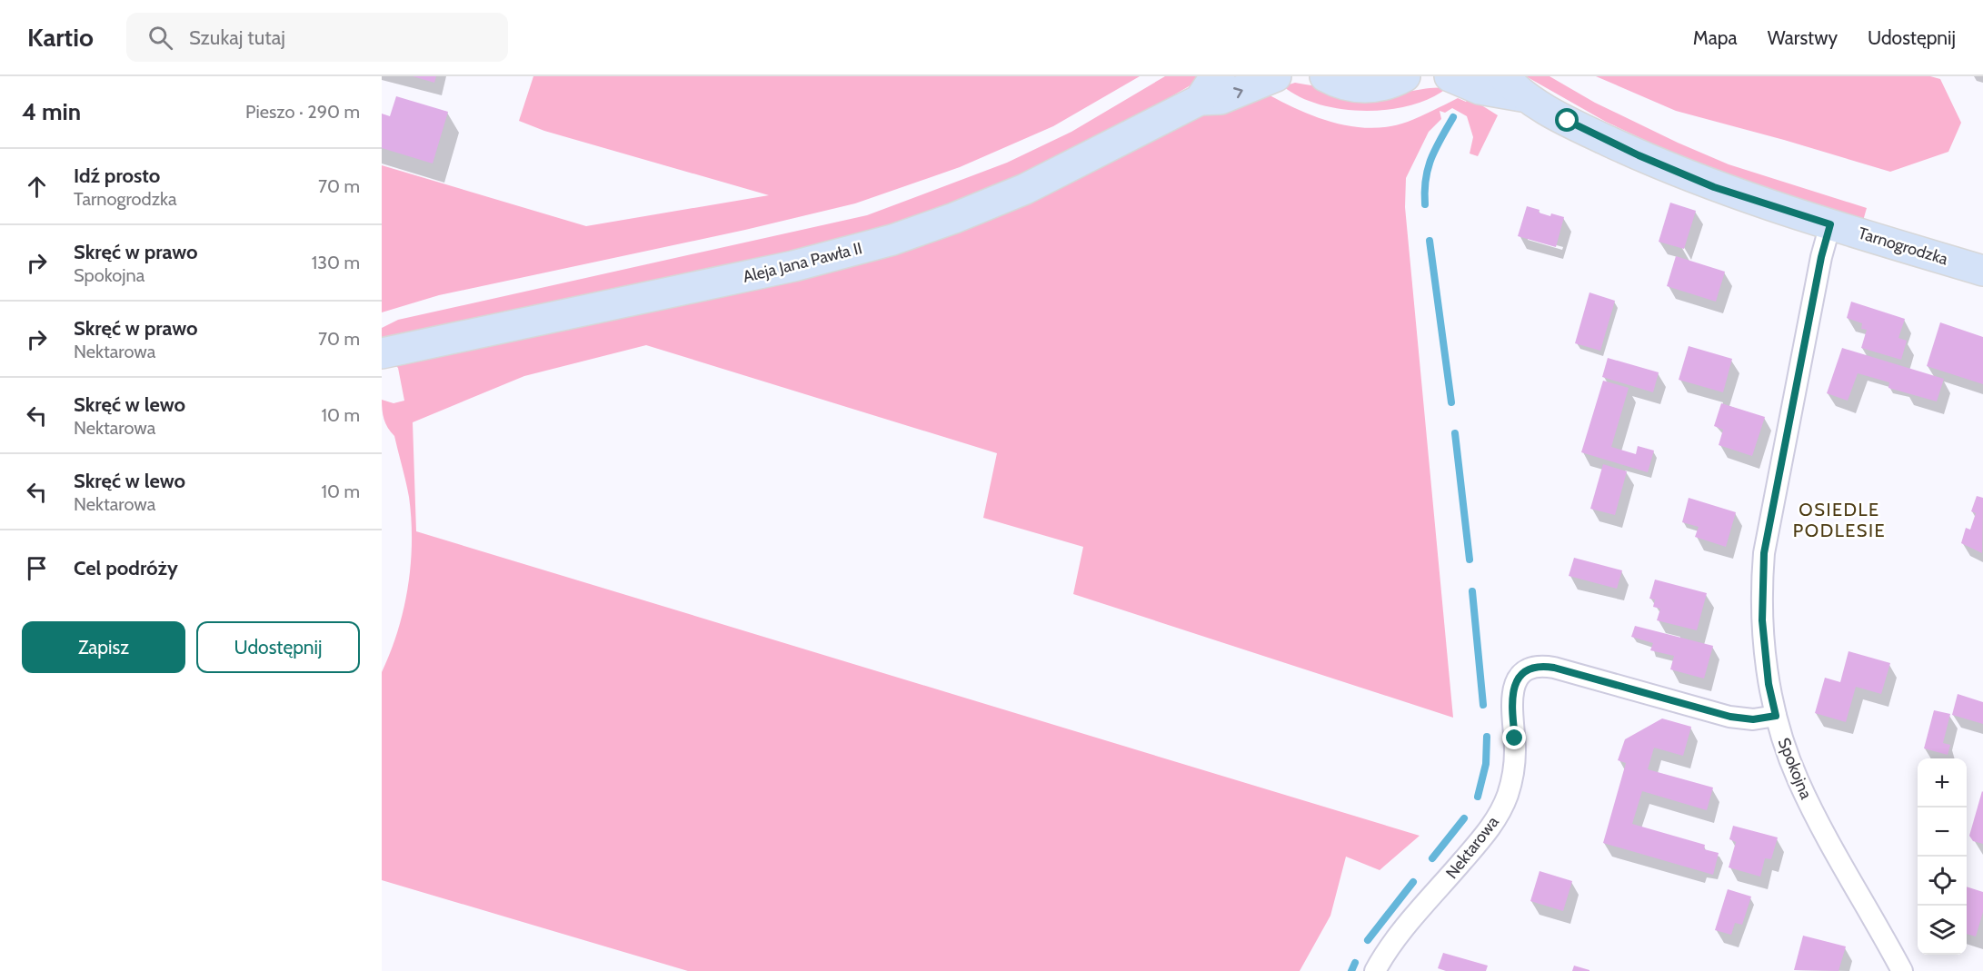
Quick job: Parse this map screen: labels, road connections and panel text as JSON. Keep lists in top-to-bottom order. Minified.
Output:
{"streets":{"main road":["Tarnogrodzka","Aleja Jana Pawła II"],"street":["Spokojna","Nektarowa"]},"crossings":[["Tarnogrodzka","Spokojna"],["Spokojna","Nektarowa"]],"districts":["OSIEDLE PODLESIE"],"page":{"header":"Kartio","search":"Szukaj tutaj","nav":["Mapa","Warstwy","Udostępnij"],"heading":["4 min","Pieszo · 290 m"],"list":[["Idź prosto","Tarnogrodzka","70 m"],["Skręć w prawo","Spokojna","130 m"],["Skręć w prawo","Nektarowa","70 m"],["Skręć w lewo","Nektarowa","10 m"],["Skręć w lewo","Nektarowa","10 m"],"Cel podróży"],"buttons":["Zapisz","Udostępnij"],"map_buttons":["+","−"]}}
